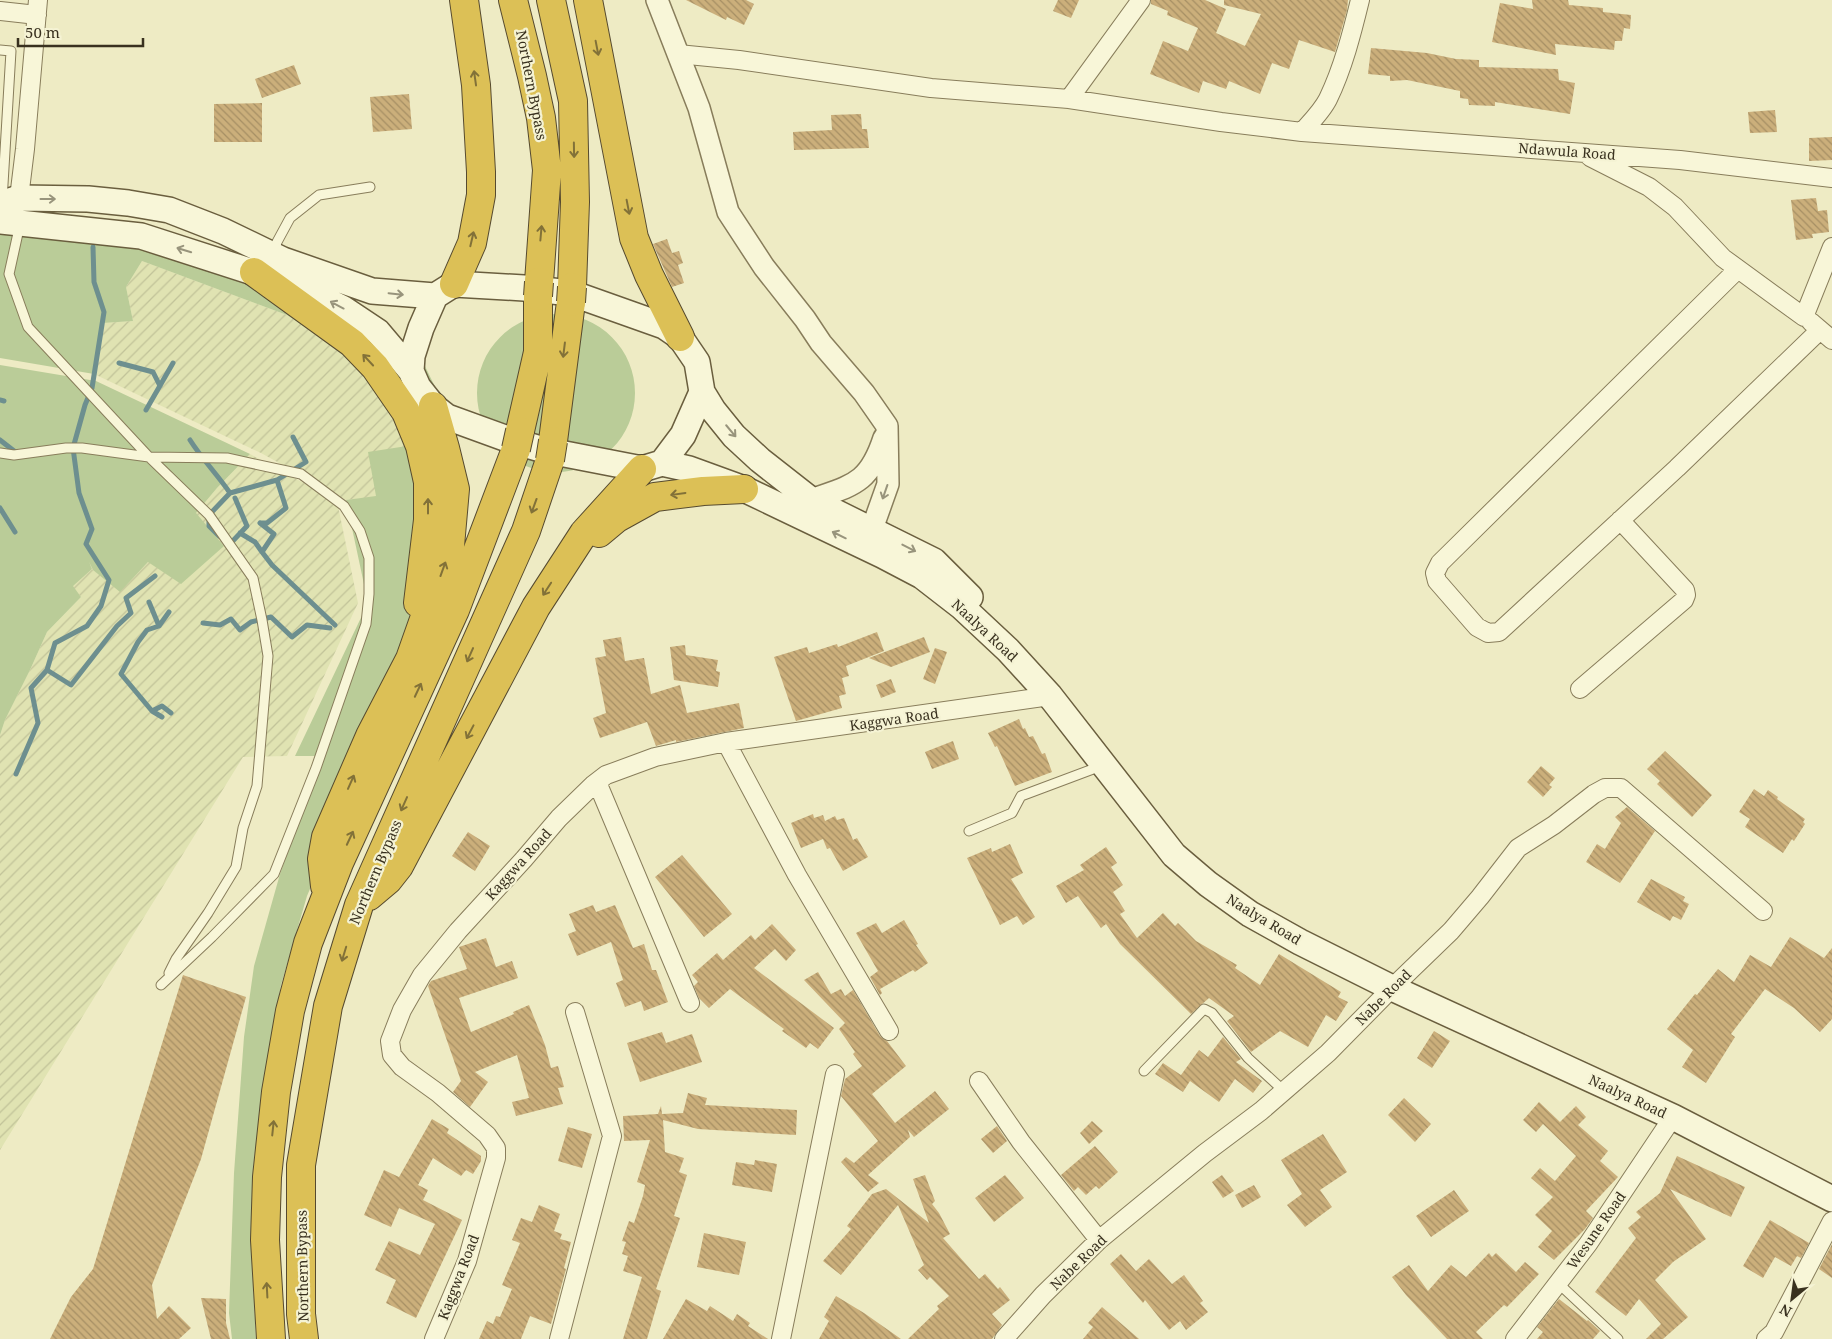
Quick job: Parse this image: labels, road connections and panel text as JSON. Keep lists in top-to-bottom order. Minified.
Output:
{"streets":{"highway":["Northern Bypass"],"main road":["Naalya Road"],"street":["Ndawula Road","Kaggwa Road","Nabe Road","Wesune Road"]},"crossings":[["Naalya Road","Kaggwa Road"],["Naalya Road","Nabe Road"],["Naalya Road","Wesune Road"]],"scale_bar":"50 m","north":"bottom left"}
